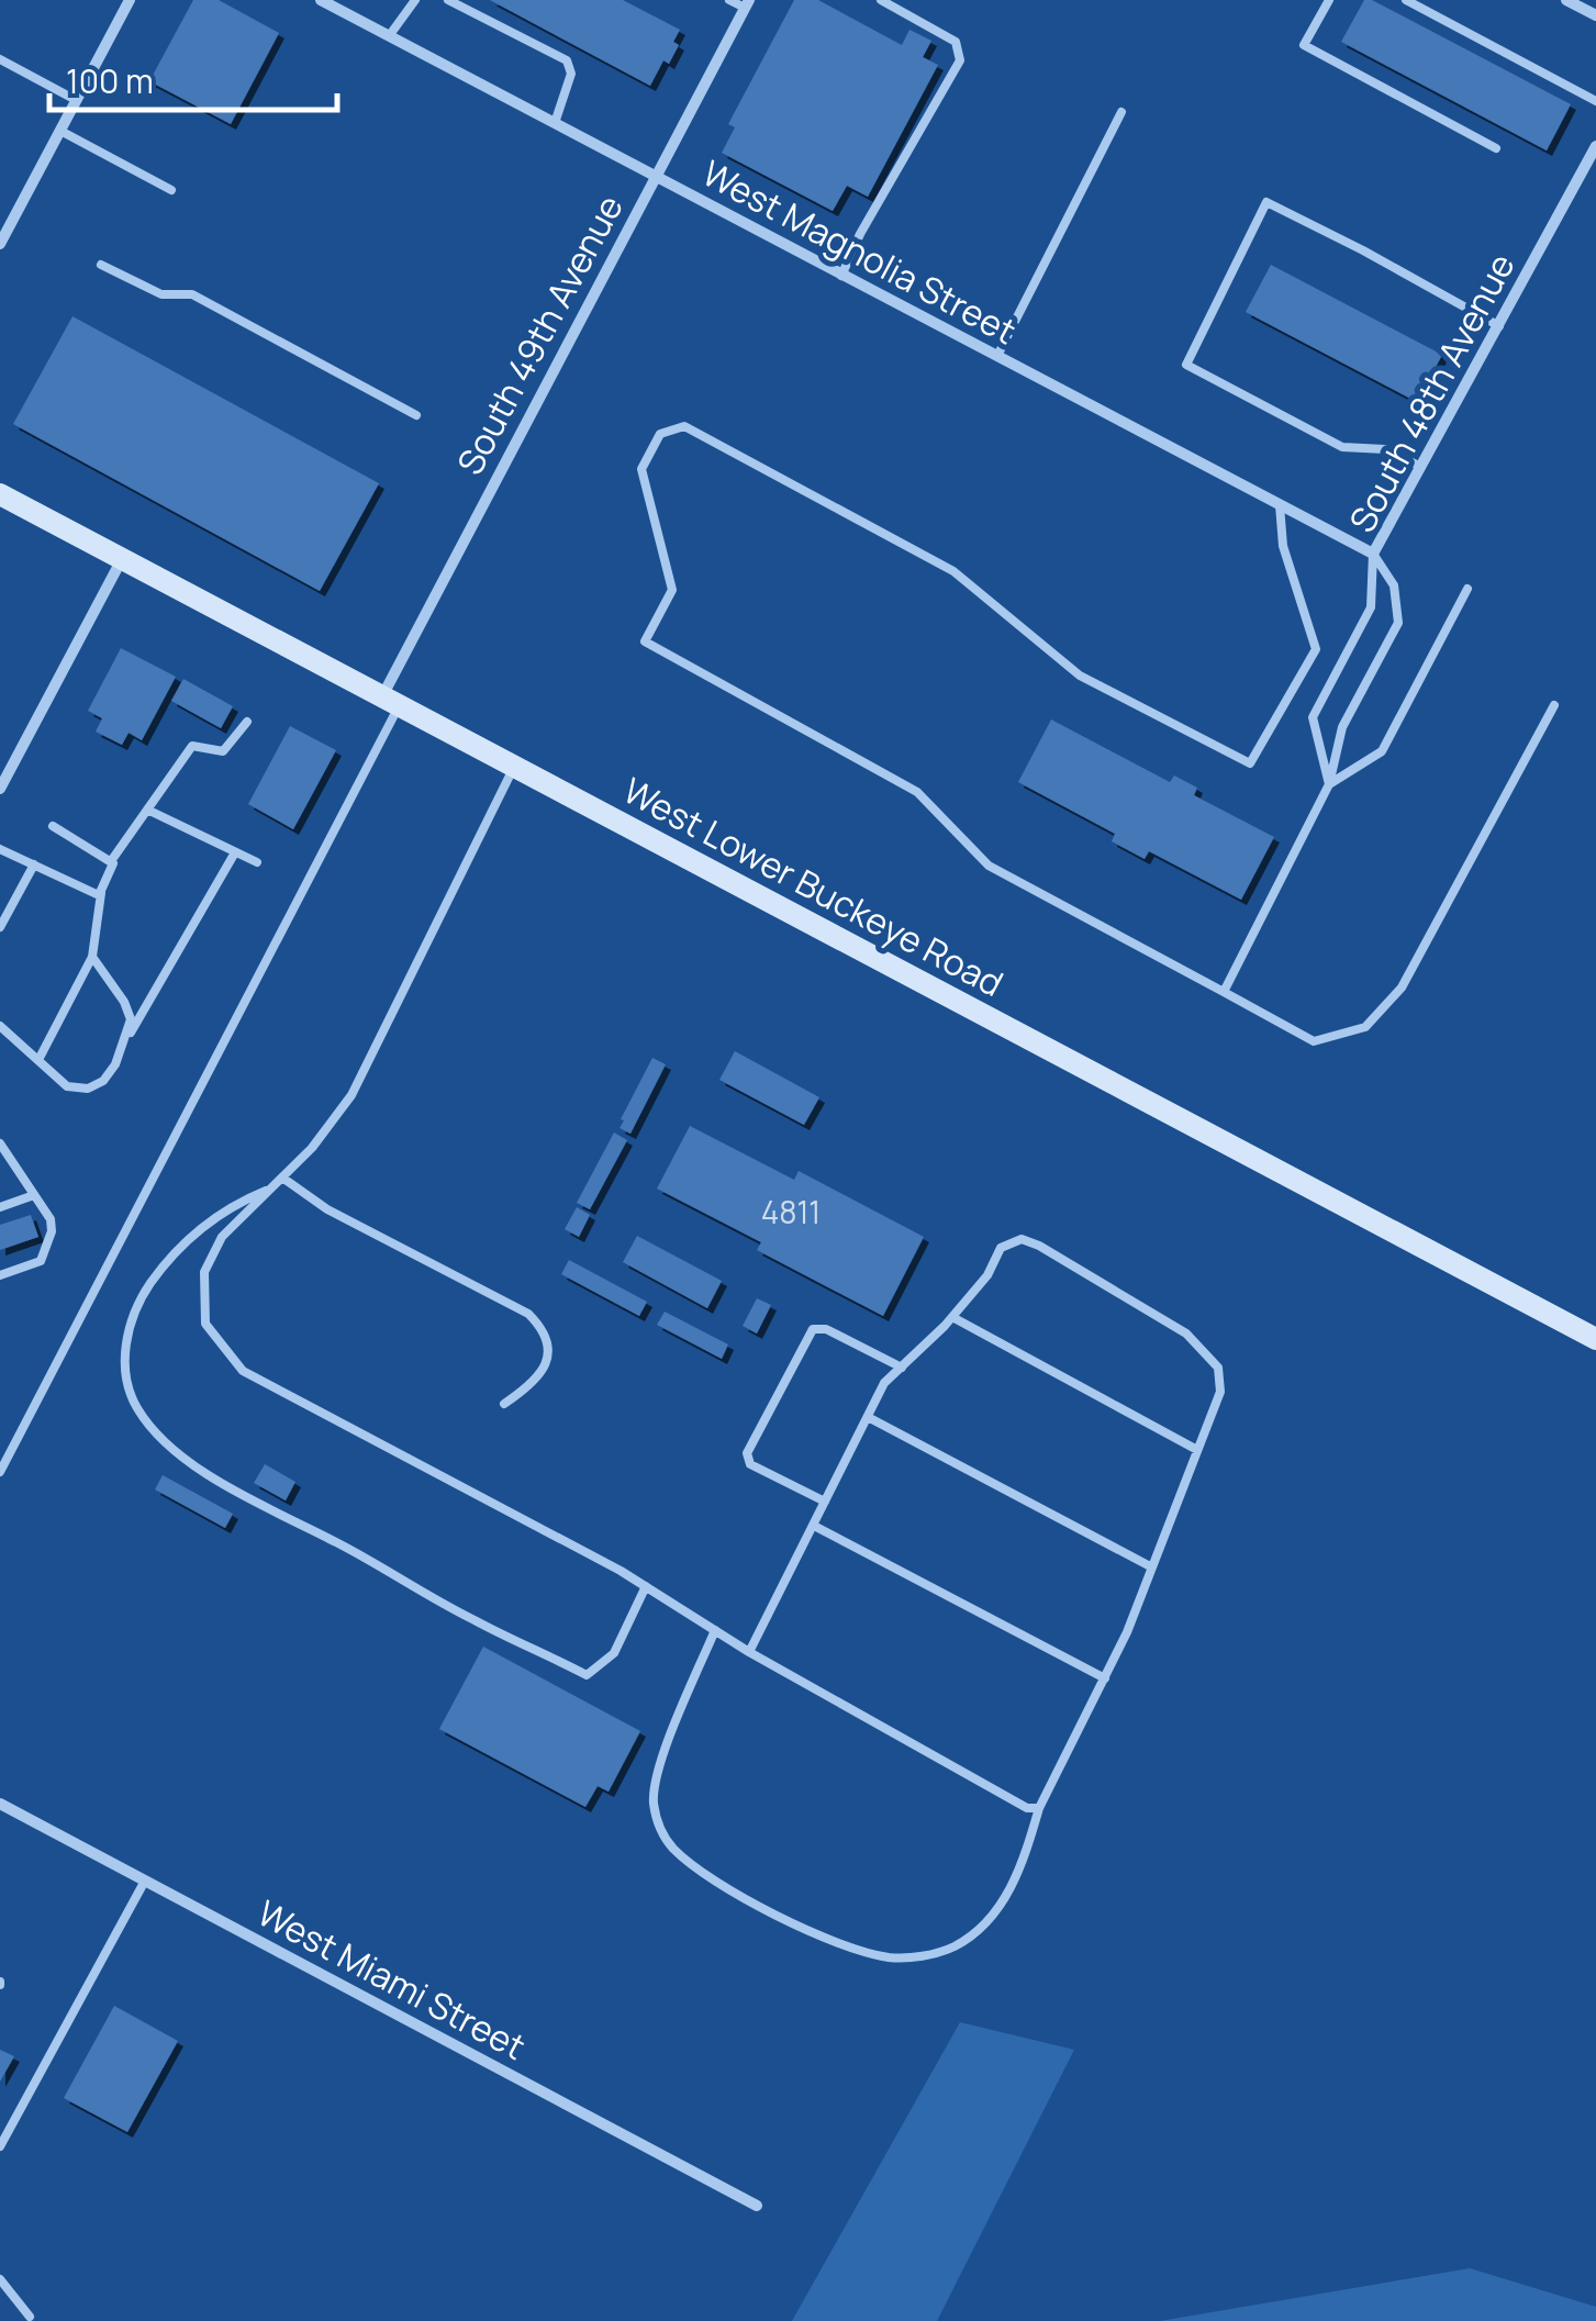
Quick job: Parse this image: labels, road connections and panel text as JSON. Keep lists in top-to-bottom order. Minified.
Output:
{"streets":{"main road":["West Lower Buckeye Road"],"street":["West Magnolia Street","South 49th Avenue","South 48th Avenue","West Miami Street"]},"crossings":[["West Magnolia Street","South 49th Avenue"],["West Magnolia Street","South 48th Avenue"],["South 49th Avenue","West Lower Buckeye Road"]],"house_numbers":["4811"],"scale_bar":"100 m"}
